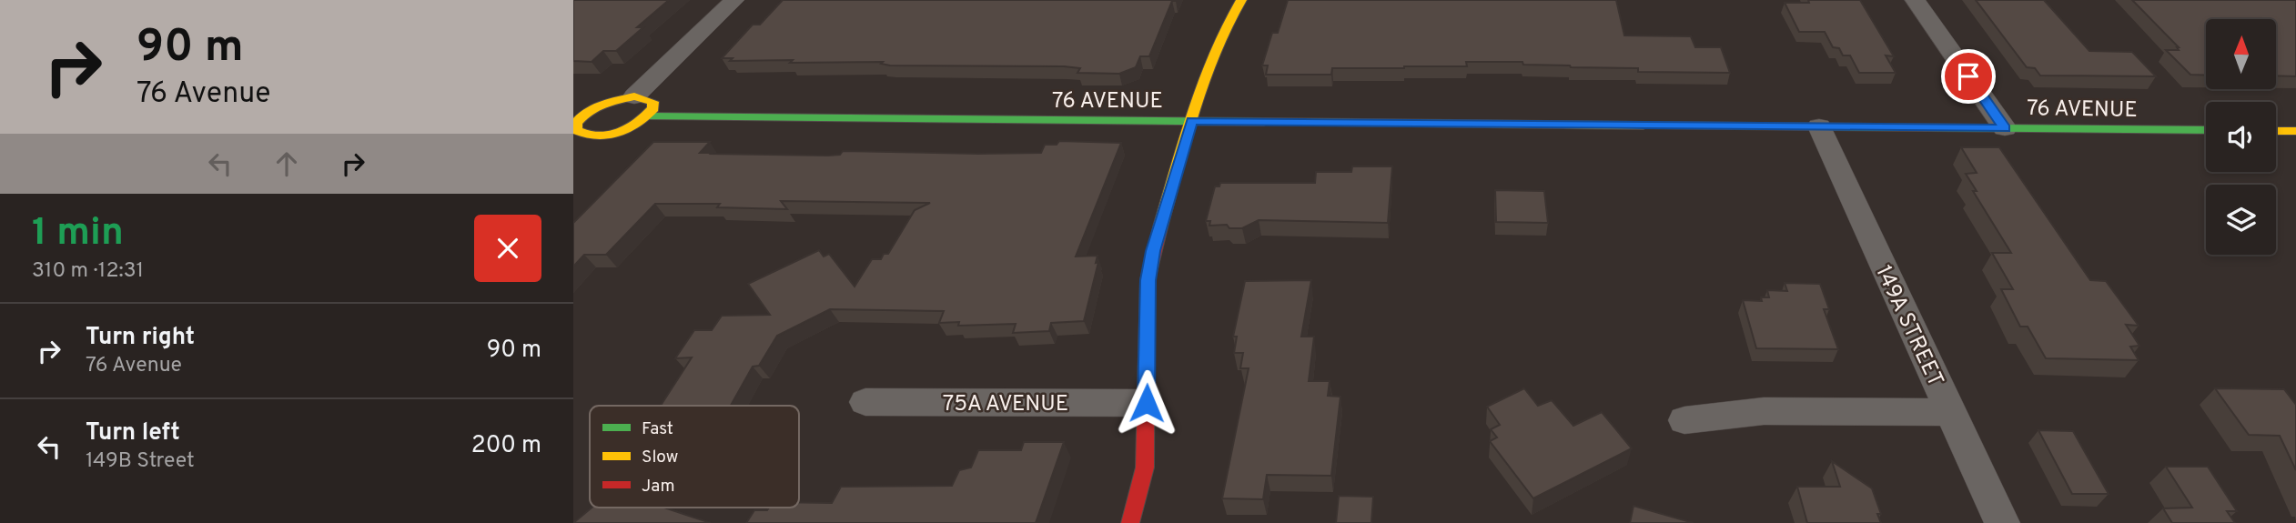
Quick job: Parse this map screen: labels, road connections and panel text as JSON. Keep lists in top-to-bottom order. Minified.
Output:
{"streets":{"street":["76 AVENUE","149A STREET","75A AVENUE"]},"crossings":[["76 AVENUE","149A STREET"]],"legend":["Fast","Slow","Jam"],"north":"top","page":{"turn":["90 m","76 Avenue"],"heading":["1 min","310 m · 12:31"],"list":[{"name":"Turn right","note":"76 Avenue","value":"90 m"},{"name":"Turn left","note":"149B Street","value":"200 m"}]}}
